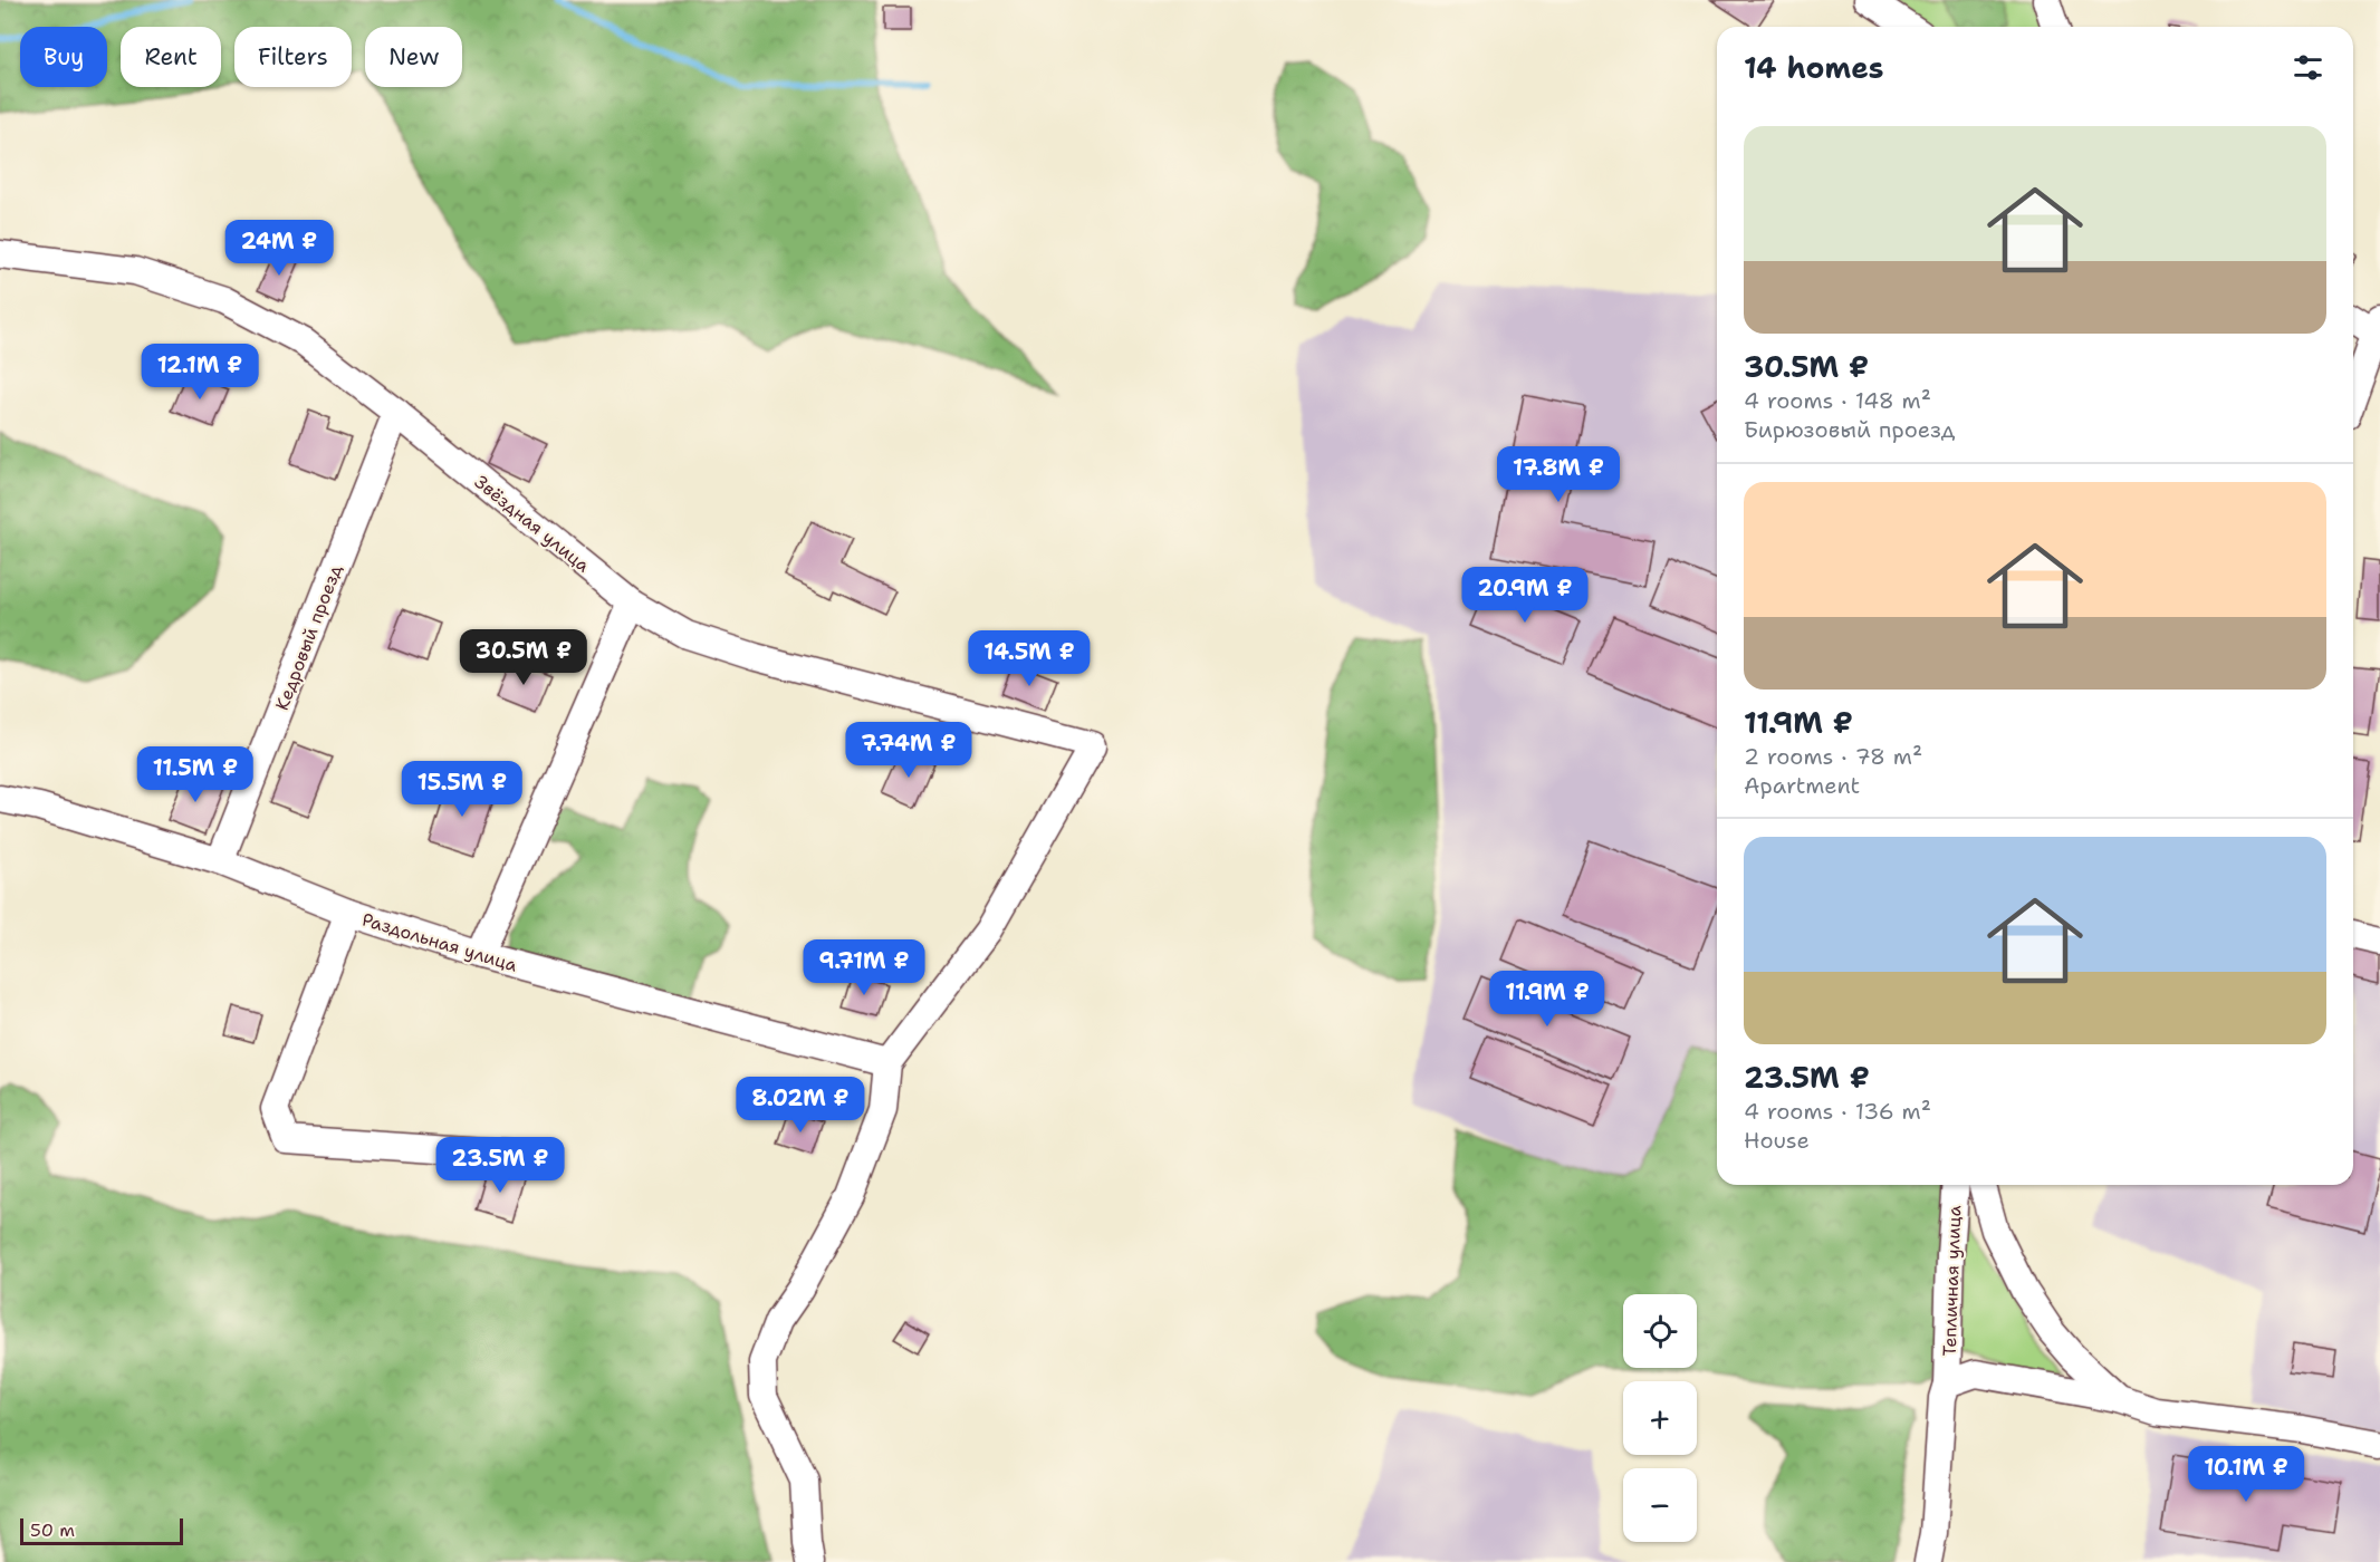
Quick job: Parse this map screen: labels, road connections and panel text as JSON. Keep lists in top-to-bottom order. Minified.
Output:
{"streets":{"street":["Звёздная улица","Кедровый проезд","Раздольная улица","Тепличная улица"]},"crossings":[["Звёздная улица","Кедровый проезд"],["Звёздная улица","Раздольная улица"],["Кедровый проезд","Раздольная улица"]],"scale_bar":"50 m","page":{"chip":["Buy","Rent","Filters","New"],"heading":"14 homes","list":[{"name":"30.5M ₽","note":"4 rooms · 148 m² · Бирюзовый проезд"},{"name":"11.9M ₽","note":"2 rooms · 78 m² · Apartment"},{"name":"23.5M ₽","note":"4 rooms · 136 m² · House"}],"price":["24M ₽","12.1M ₽","17.8M ₽","20.9M ₽","30.5M ₽","14.5M ₽","7.74M ₽","11.5M ₽","15.5M ₽","9.71M ₽","11.9M ₽","8.02M ₽","23.5M ₽","10.1M ₽"],"map_buttons":["+","−"],"scale":"50 m"}}
